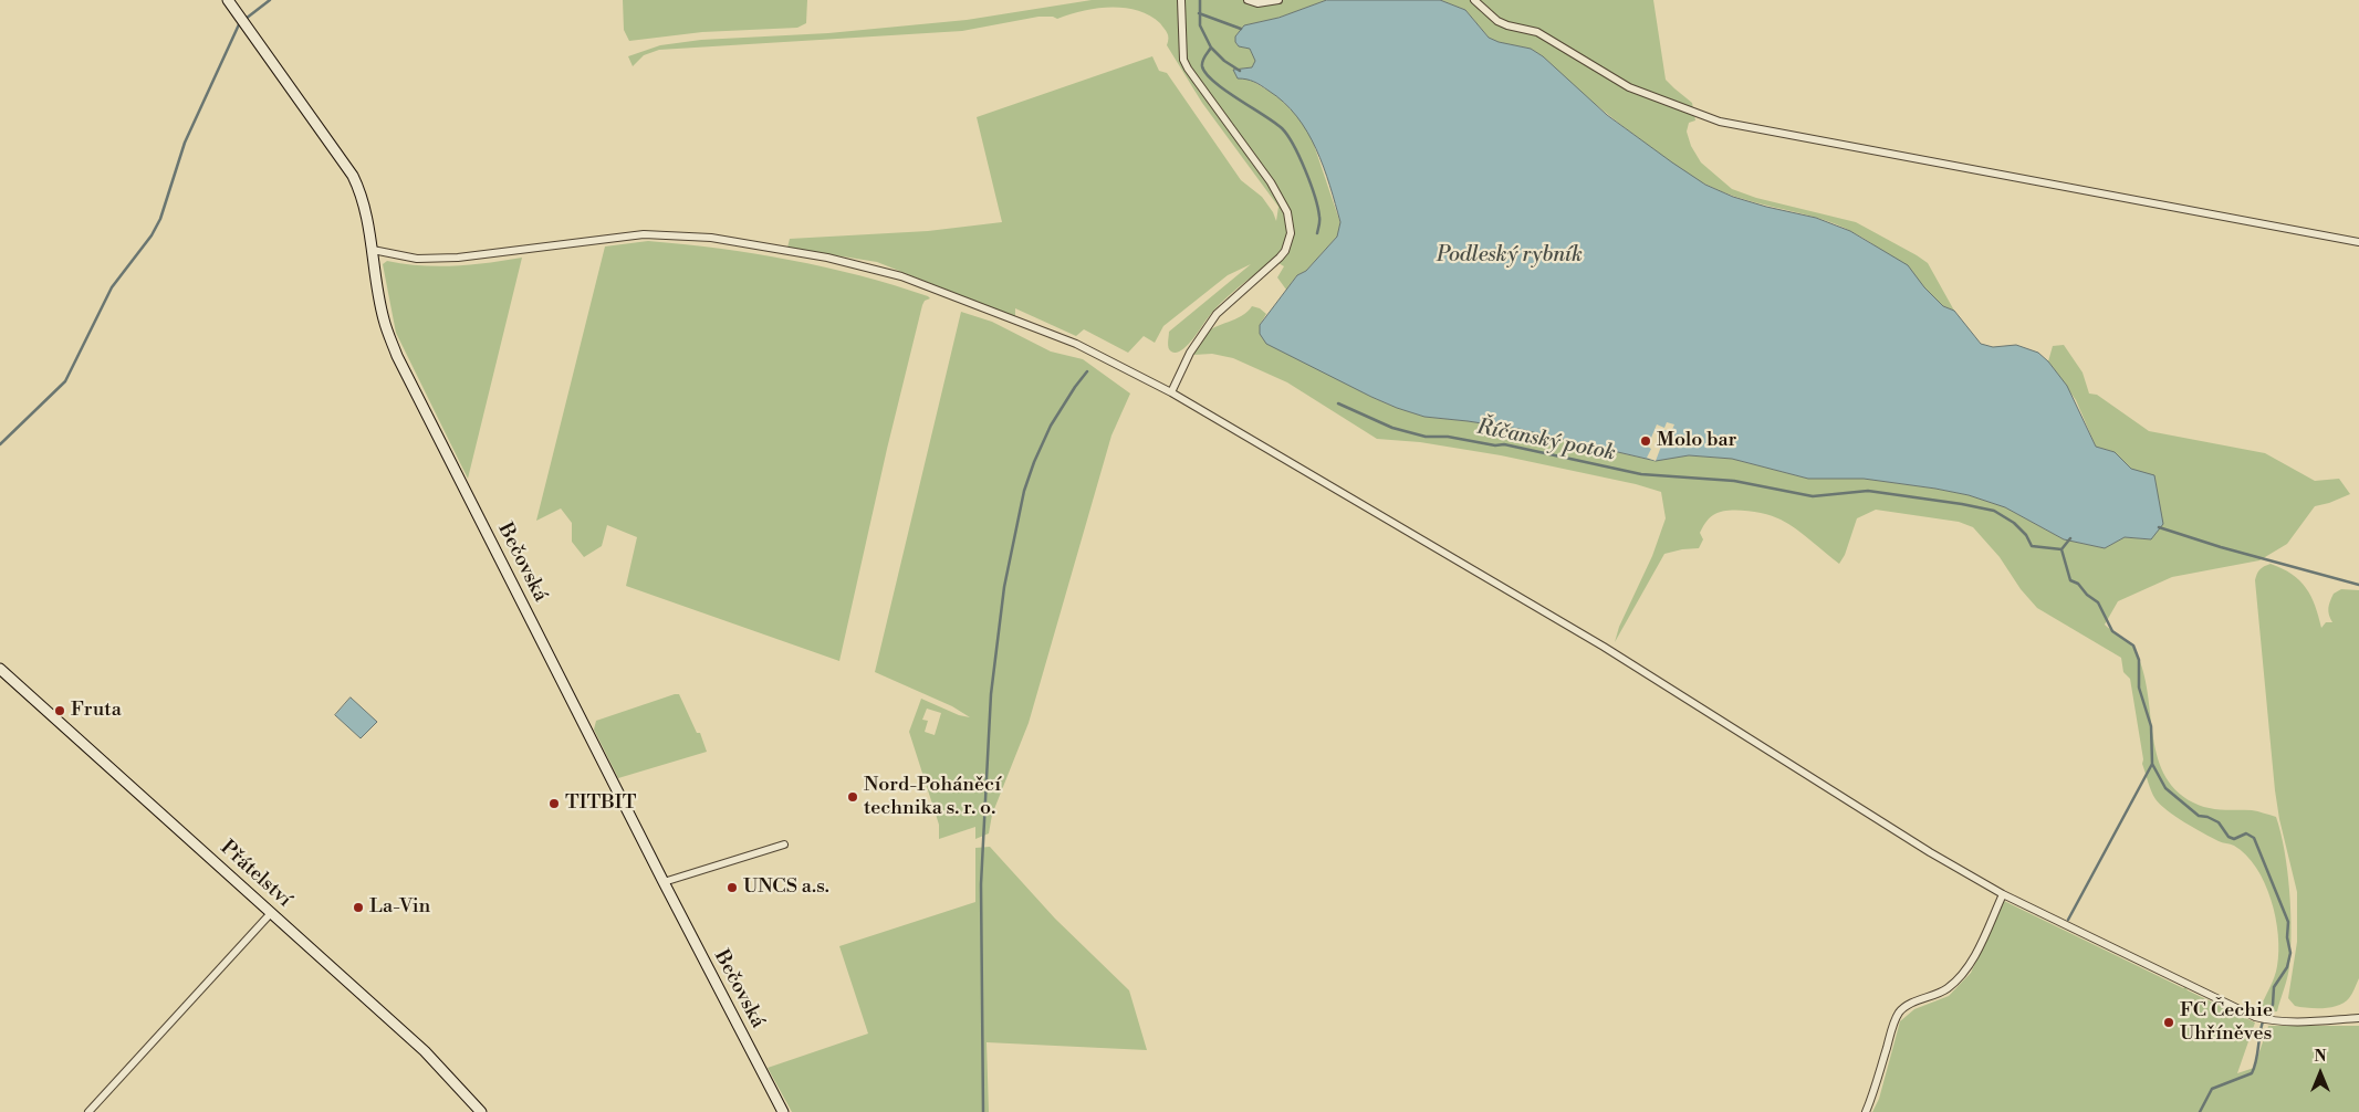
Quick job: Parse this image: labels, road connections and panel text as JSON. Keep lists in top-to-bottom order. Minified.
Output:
{"streets":{"street":["Bečovská","Přátelství"]},"water":["Podleský rybník","Říčanský potok"],"places":["Molo bar","Fruta","Nord-Poháněcí technika s. r. o.","TITBIT","UNCS a.s.","La-Vin","FC Čechie Uhříněves"],"north":"top"}
